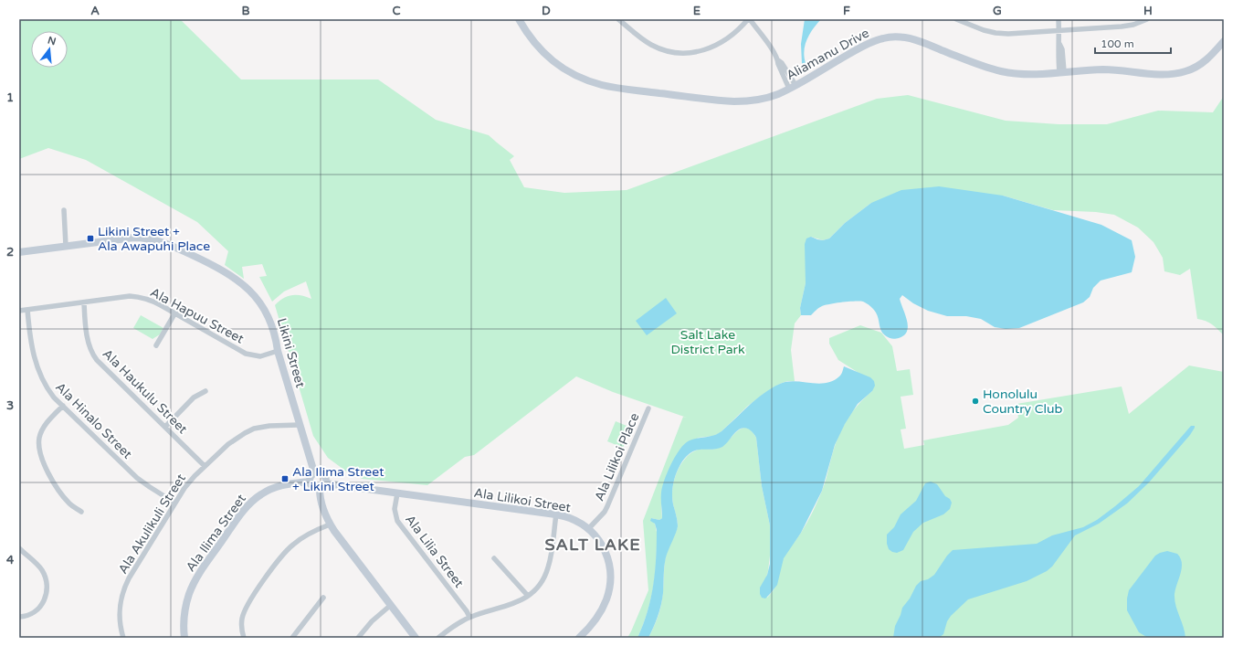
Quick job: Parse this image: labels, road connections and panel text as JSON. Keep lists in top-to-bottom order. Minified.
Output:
{"streets":{"street":["Aliamanu Drive","Ala Hapuu Street","Likini Street","Ala Haukulu Street","Ala Hinalo Street","Ala Lilikoi Place","Ala Lilikoi Street","Ala Akulikuli Street","Ala Ilima Street","Ala Lilia Street"]},"crossings":[["Ala Hapuu Street","Likini Street"],["Ala Hapuu Street","Ala Haukulu Street"],["Ala Hapuu Street","Ala Hinalo Street"],["Likini Street","Ala Lilikoi Street"],["Likini Street","Ala Akulikuli Street"],["Likini Street","Ala Ilima Street"],["Ala Haukulu Street","Ala Akulikuli Street"],["Ala Hinalo Street","Ala Akulikuli Street"],["Ala Lilikoi Place","Ala Lilikoi Street"],["Ala Lilikoi Street","Ala Ilima Street"],["Ala Lilikoi Street","Ala Lilia Street"]],"districts":["SALT LAKE"],"parks":["Salt Lake District Park"],"places":{"transit":["Likini Street + Ala Awapuhi Place","Ala Ilima Street + Likini Street"],"other":["Honolulu Country Club"]},"scale_bar":"100 m","north":"top","grid":{"columns":["A","B","C","D","E","F","G","H"],"rows":["1","2","3","4"]}}
